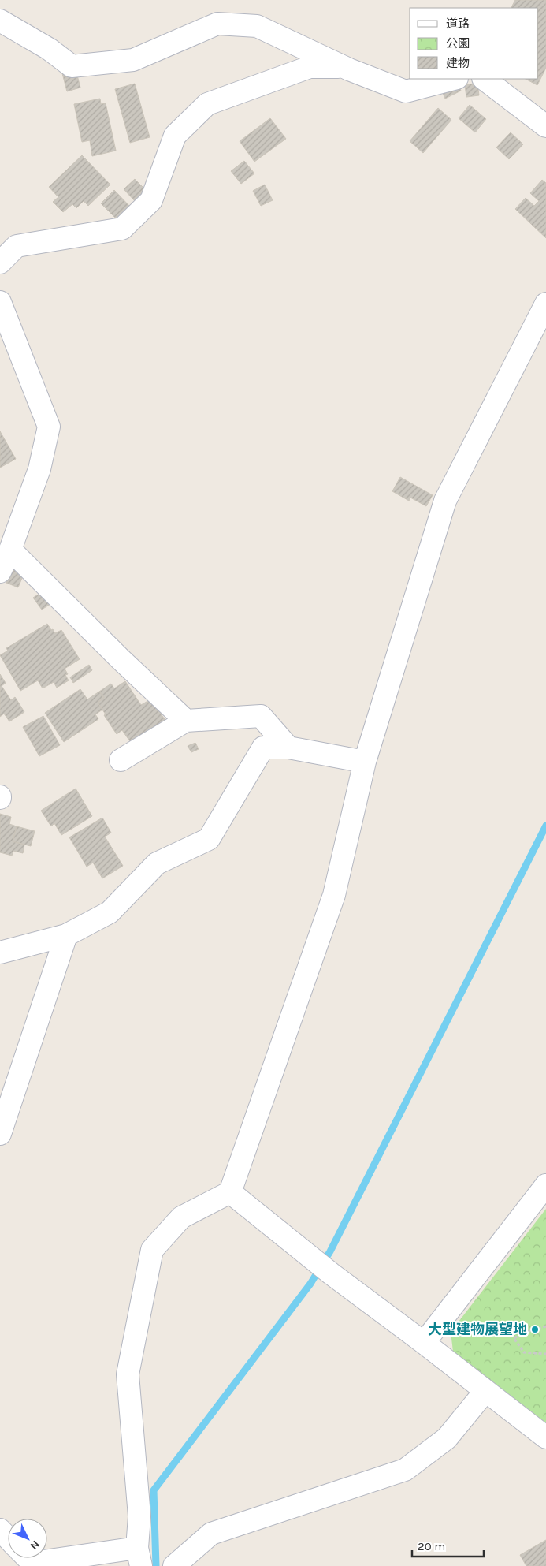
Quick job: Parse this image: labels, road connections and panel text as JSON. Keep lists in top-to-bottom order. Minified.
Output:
{"places":["大型建物展望地"],"legend":["道路","公園","建物"],"scale_bar":"20 m","north":"bottom right"}
